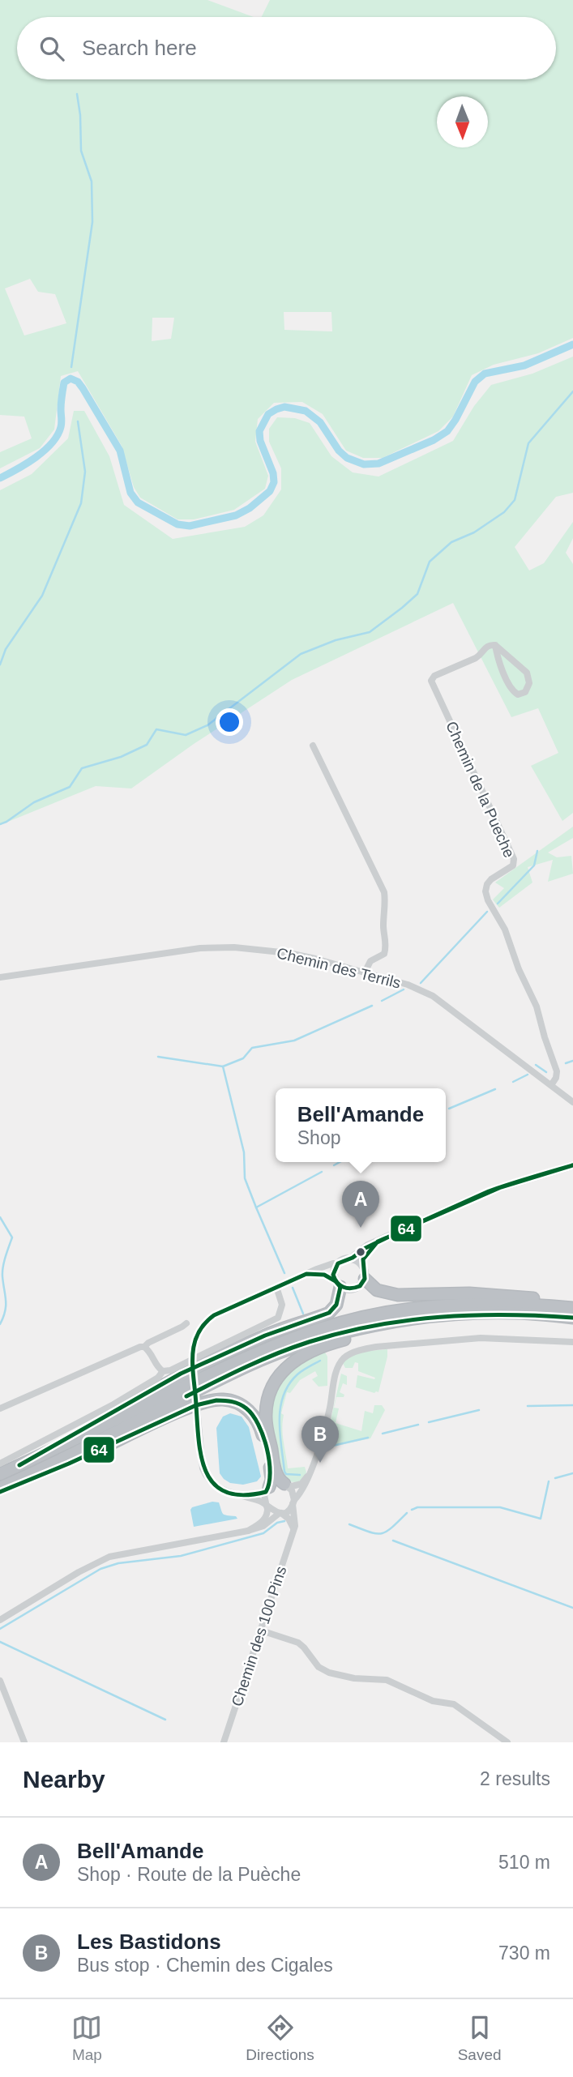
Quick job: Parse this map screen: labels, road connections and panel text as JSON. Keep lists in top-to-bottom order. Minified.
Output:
{"streets":{"street":["Chemin de la Pueche","Chemin des Terrils","Chemin des 100 Pins"]},"crossings":[["Chemin de la Pueche","Chemin des Terrils"]],"lines":["transit line 64"],"north":"bottom","page":{"search":"Search here","popup":["Bell'Amande","Shop"],"pins":["A","B"],"heading":["Nearby","2 results"],"list":[{"mark":"A","name":"Bell'Amande","note":"Shop · Route de la Puèche","value":"510 m"},{"mark":"B","name":"Les Bastidons","note":"Bus stop · Chemin des Cigales","value":"730 m"}],"nav":["Map","Directions","Saved"]}}
